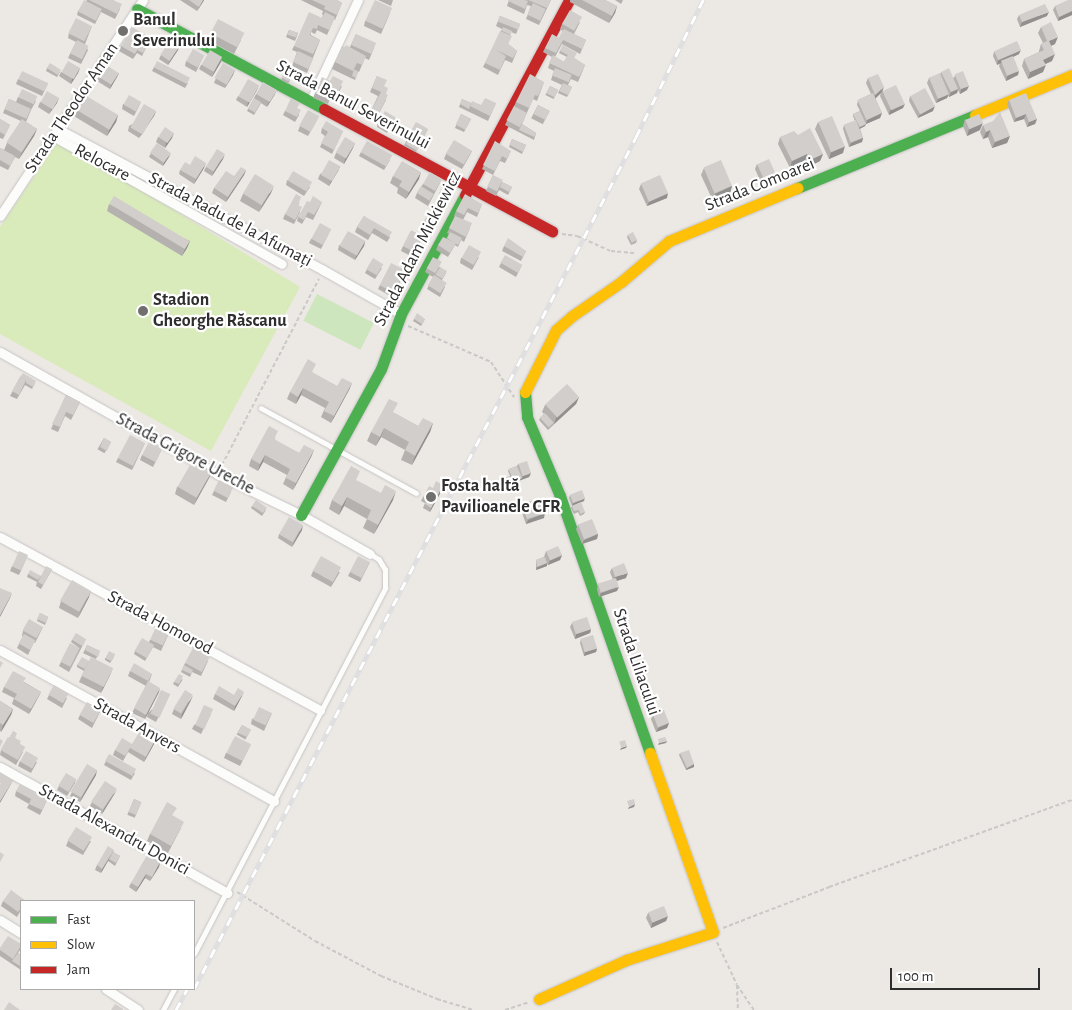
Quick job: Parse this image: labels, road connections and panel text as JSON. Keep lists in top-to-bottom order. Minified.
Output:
{"streets":{"street":["Strada Banul Severinului","Strada Theodor Aman","Relocare","Strada Comoarei","Strada Radu de la Afumați","Strada Adam Mickiewicz","Strada Grigore Ureche","Strada Homorod","Strada Liliacului","Strada Anvers","Strada Alexandru Donici"]},"crossings":[["Strada Banul Severinului","Strada Theodor Aman"],["Strada Banul Severinului","Strada Adam Mickiewicz"],["Strada Theodor Aman","Relocare"],["Strada Theodor Aman","Strada Radu de la Afumați"],["Relocare","Strada Radu de la Afumați"],["Strada Comoarei","Strada Liliacului"],["Strada Radu de la Afumați","Strada Adam Mickiewicz"],["Strada Adam Mickiewicz","Strada Grigore Ureche"]],"places":["Banul Severinului","Stadion Gheorghe Răscanu","Fosta haltă Pavilioanele CFR"],"legend":["Fast","Slow","Jam"],"scale_bar":"100 m"}
